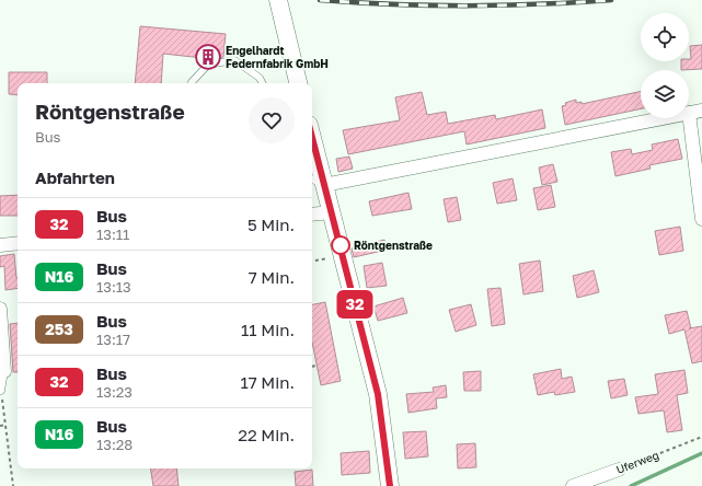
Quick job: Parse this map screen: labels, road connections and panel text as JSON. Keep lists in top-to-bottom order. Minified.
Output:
{"streets":{"street":["Uferweg"]},"places":{"building":["Engelhardt Federnfabrik GmbH"],"other":["Röntgenstraße"]},"lines":["bus line 32"],"page":{"on_map":"32","heading":[["Röntgenstraße","Bus"],"Abfahrten"],"list":[{"mark":"32","name":"Bus","note":"13:11","value":"5 Min."},{"mark":"N16","name":"Bus","note":"13:13","value":"7 Min."},{"mark":"253","name":"Bus","note":"13:17","value":"11 Min."},{"mark":"32","name":"Bus","note":"13:23","value":"17 Min."},{"mark":"N16","name":"Bus","note":"13:28","value":"22 Min."}]}}
